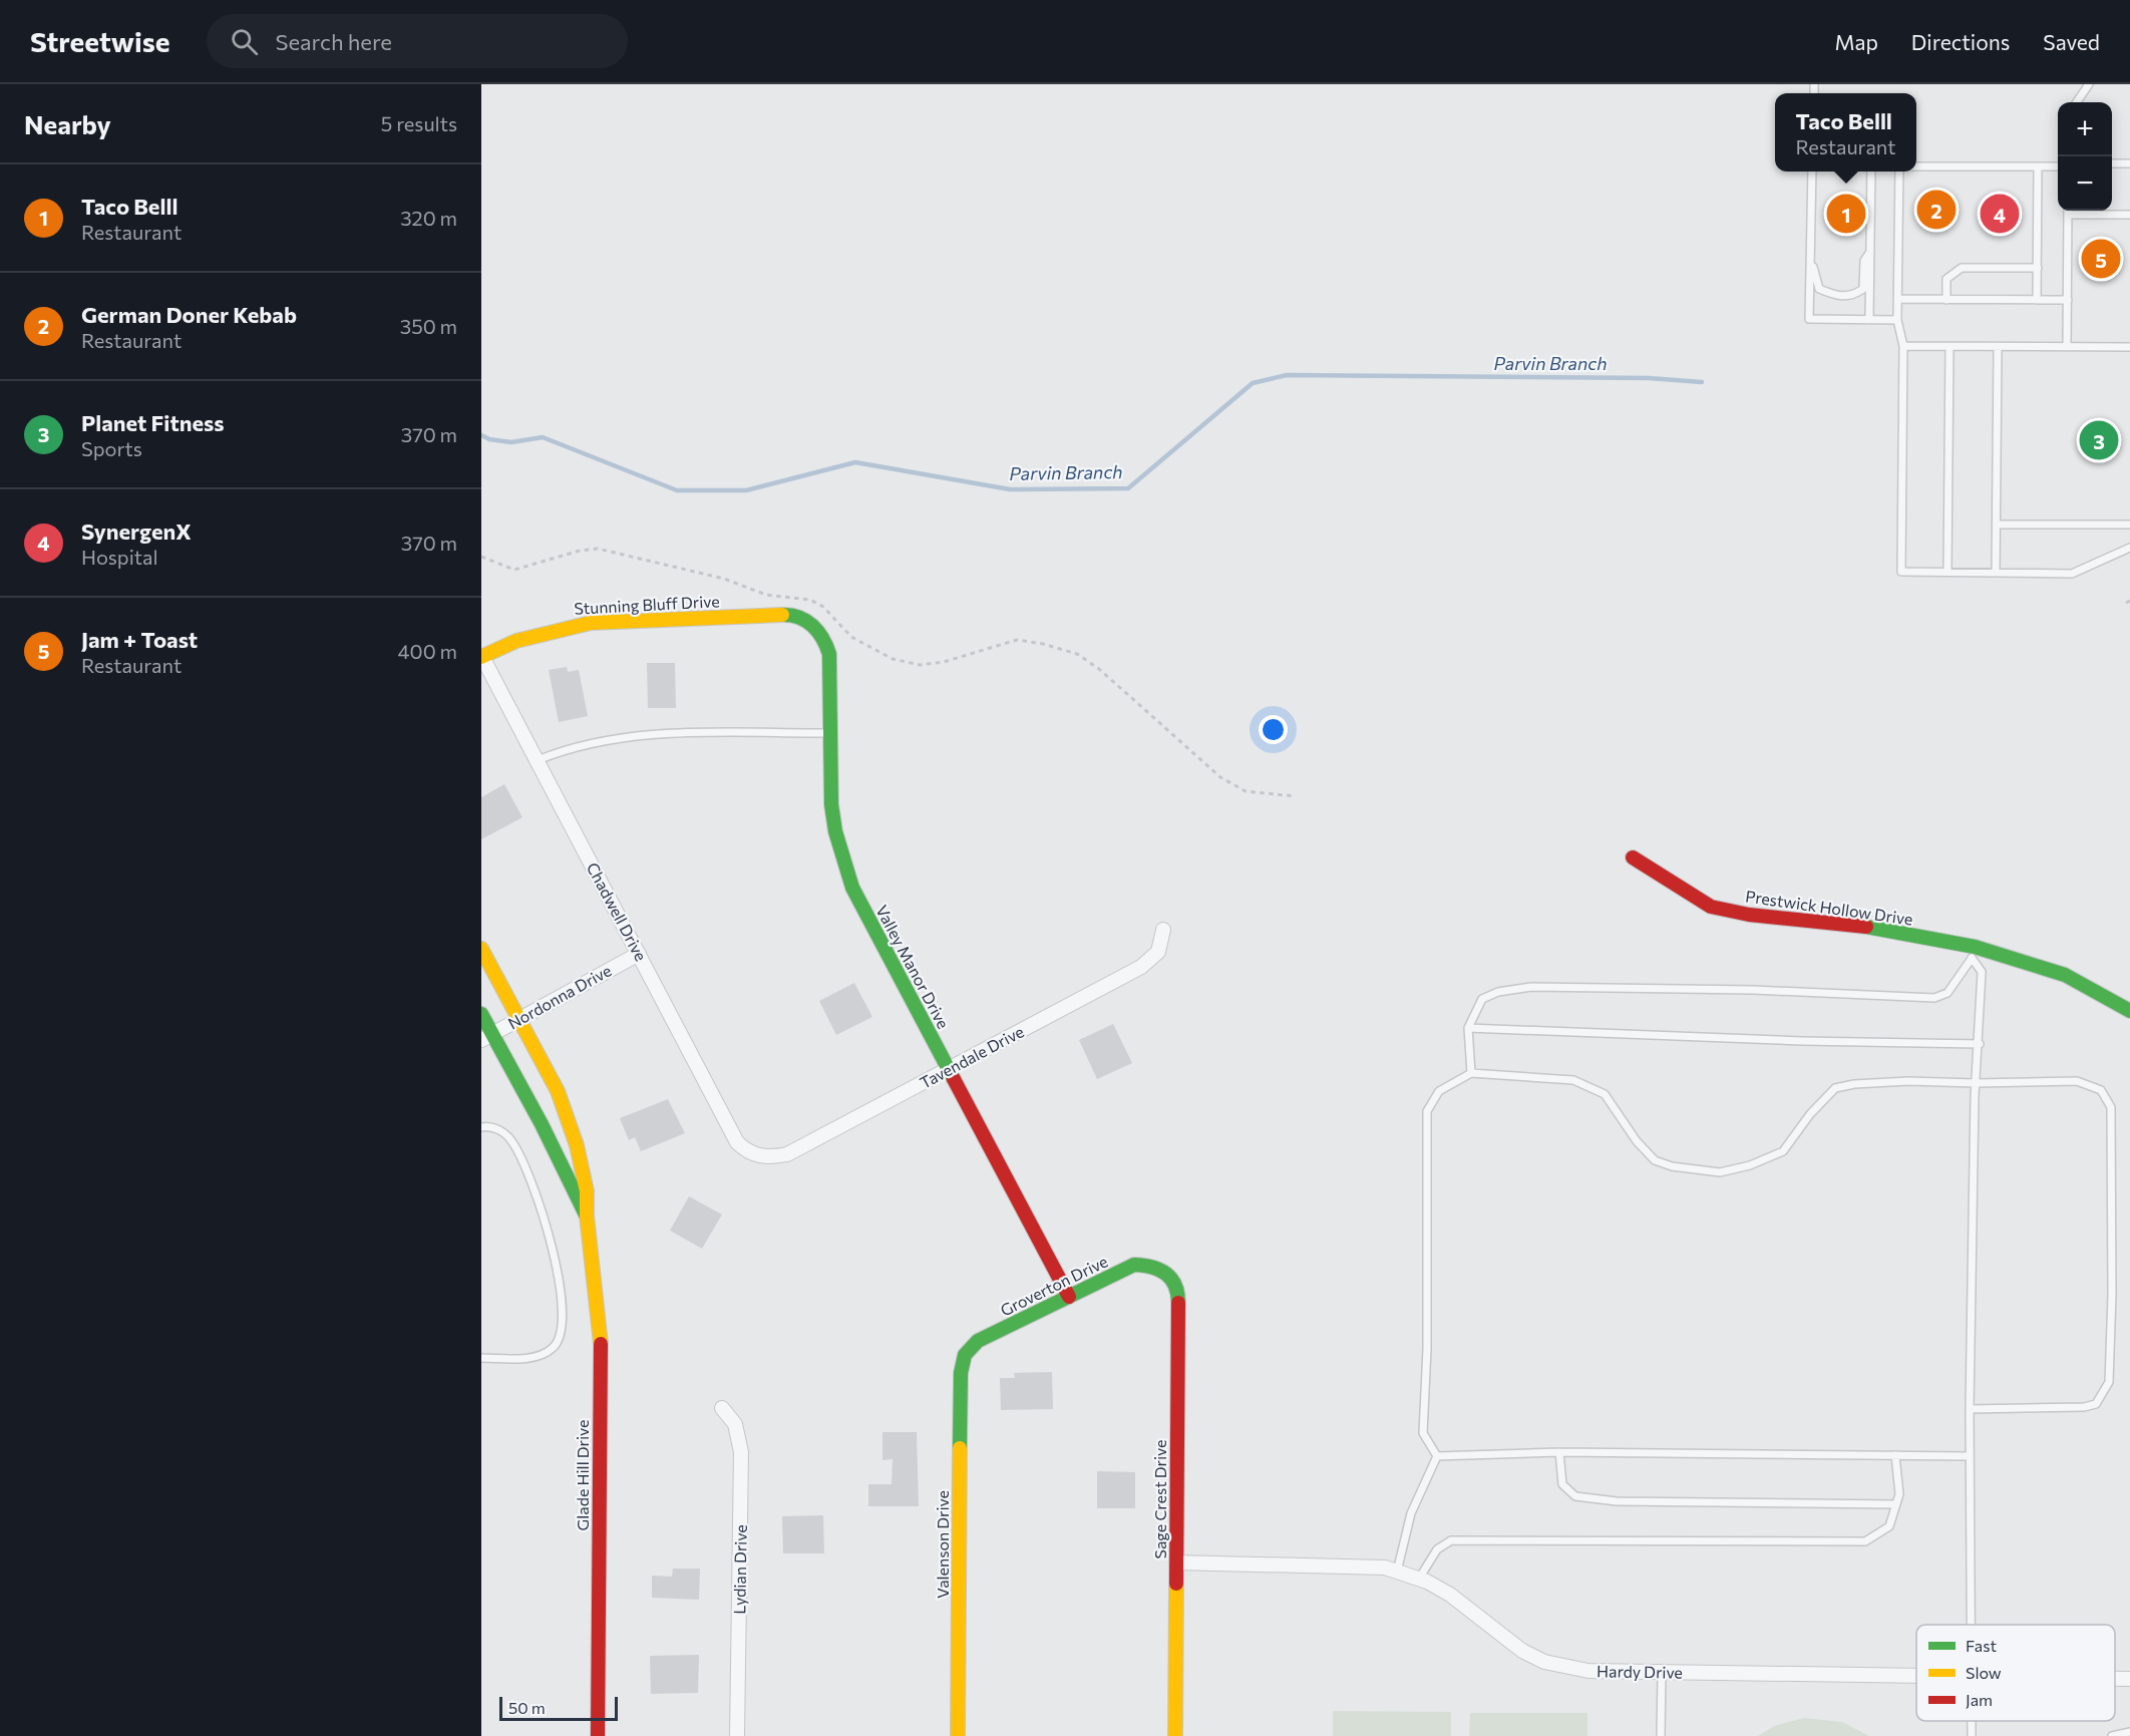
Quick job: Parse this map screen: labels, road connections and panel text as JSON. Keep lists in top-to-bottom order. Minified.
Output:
{"streets":{"street":["Stunning Bluff Drive","Prestwick Hollow Drive","Chadwell Drive","Valley Manor Drive","Nordonna Drive","Tavendale Drive","Groverton Drive","Glade Hill Drive","Sage Crest Drive","Valenson Drive","Lydian Drive","Hardy Drive"]},"crossings":[["Stunning Bluff Drive","Chadwell Drive"],["Stunning Bluff Drive","Valley Manor Drive"],["Chadwell Drive","Nordonna Drive"],["Chadwell Drive","Tavendale Drive"],["Valley Manor Drive","Tavendale Drive"],["Valley Manor Drive","Groverton Drive"],["Nordonna Drive","Glade Hill Drive"],["Groverton Drive","Sage Crest Drive"],["Groverton Drive","Valenson Drive"],["Sage Crest Drive","Hardy Drive"]],"water":["Parvin Branch"],"legend":["Fast","Slow","Jam"],"scale_bar":"50 m","page":{"header":"Streetwise","search":"Search here","nav":["Map","Directions","Saved"],"heading":["Nearby","5 results"],"popup":["Taco Belll","Restaurant"],"map_buttons":["+","−"],"list":[{"mark":"1","name":"Taco Belll","note":"Restaurant","value":"320 m"},{"mark":"2","name":"German Doner Kebab","note":"Restaurant","value":"350 m"},{"mark":"3","name":"Planet Fitness","note":"Sports","value":"370 m"},{"mark":"4","name":"SynergenX","note":"Hospital","value":"370 m"},{"mark":"5","name":"Jam + Toast","note":"Restaurant","value":"400 m"}],"pins":["2","1","4","5","3"],"scale":"50 m"}}
